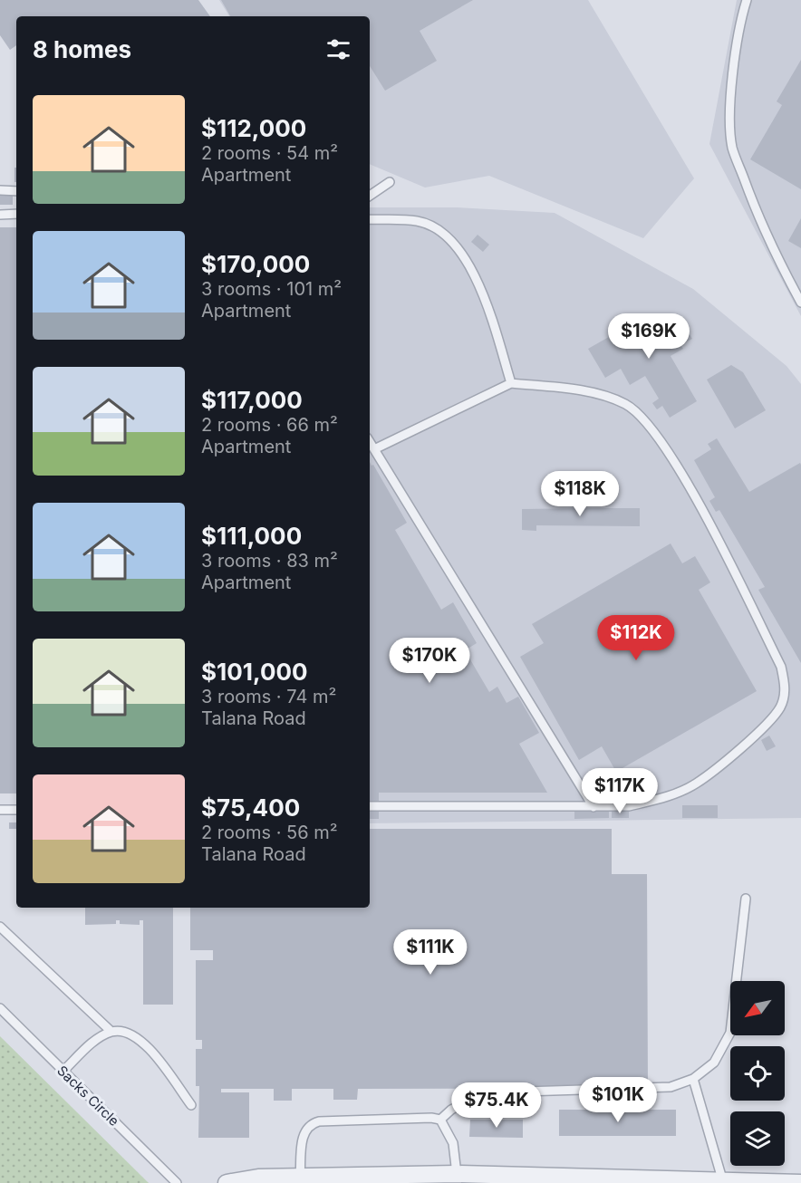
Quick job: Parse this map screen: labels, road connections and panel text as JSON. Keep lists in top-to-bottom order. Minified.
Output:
{"streets":{"lane":["Sacks Circle"]},"north":"bottom left","page":{"heading":"8 homes","list":[{"name":"$112,000","note":"2 rooms · 54 m² · Apartment"},{"name":"$170,000","note":"3 rooms · 101 m² · Apartment"},{"name":"$117,000","note":"2 rooms · 66 m² · Apartment"},{"name":"$111,000","note":"3 rooms · 83 m² · Apartment"},{"name":"$101,000","note":"3 rooms · 74 m² · Talana Road"},{"name":"$75,400","note":"2 rooms · 56 m² · Talana Road"}],"price":["$169K","$118K","$112K","$170K","$117K","$111K","$101K","$75.4K"]}}
